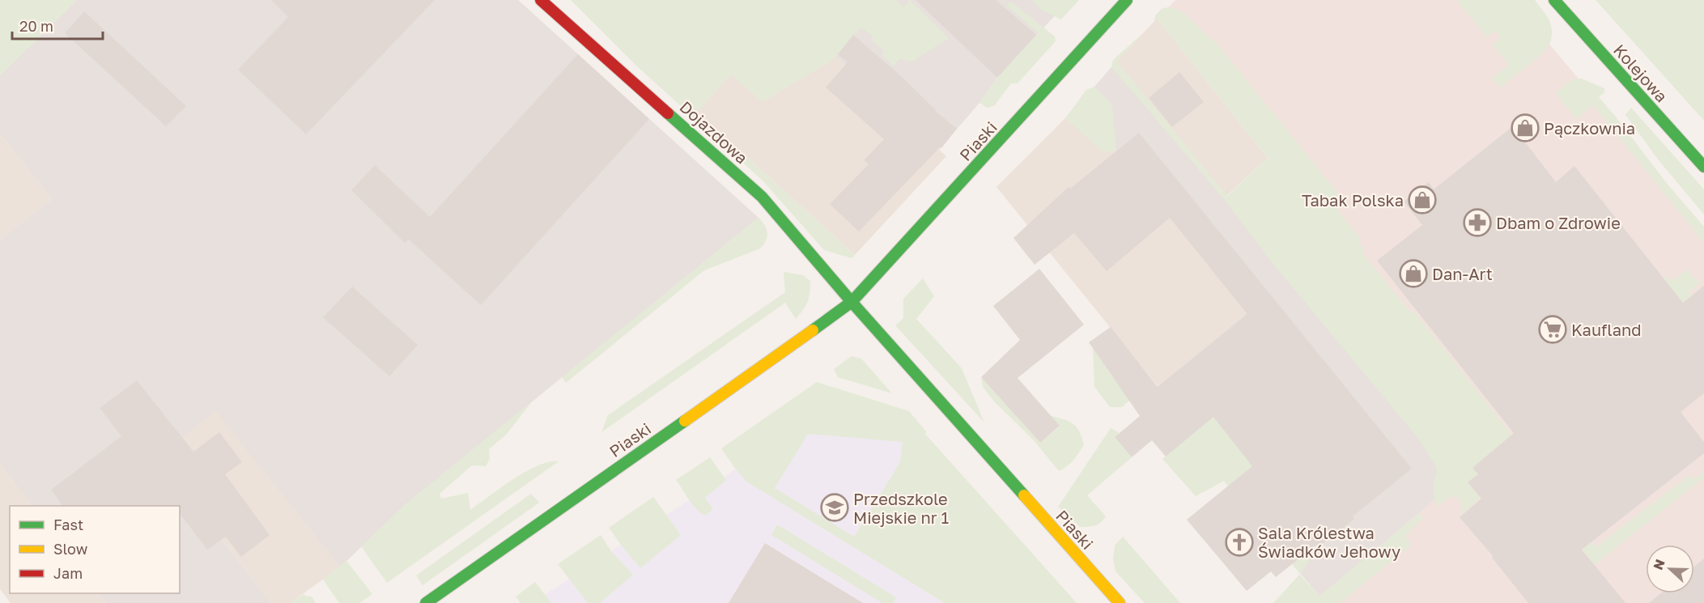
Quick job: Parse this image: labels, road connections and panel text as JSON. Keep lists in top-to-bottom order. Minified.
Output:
{"streets":{"street":["Kolejowa","Dojazdowa","Piaski"]},"crossings":[["Dojazdowa","Piaski"]],"places":{"shop":["Pączkownia","Tabak Polska","Dan-Art"],"pharmacy":["Dbam o Zdrowie"],"supermarket":["Kaufland"],"school or university":["Przedszkole Miejskie nr 1"],"church":["Sala Królestwa Świadków Jehowy"]},"legend":["Fast","Slow","Jam"],"scale_bar":"20 m","north":"left"}
